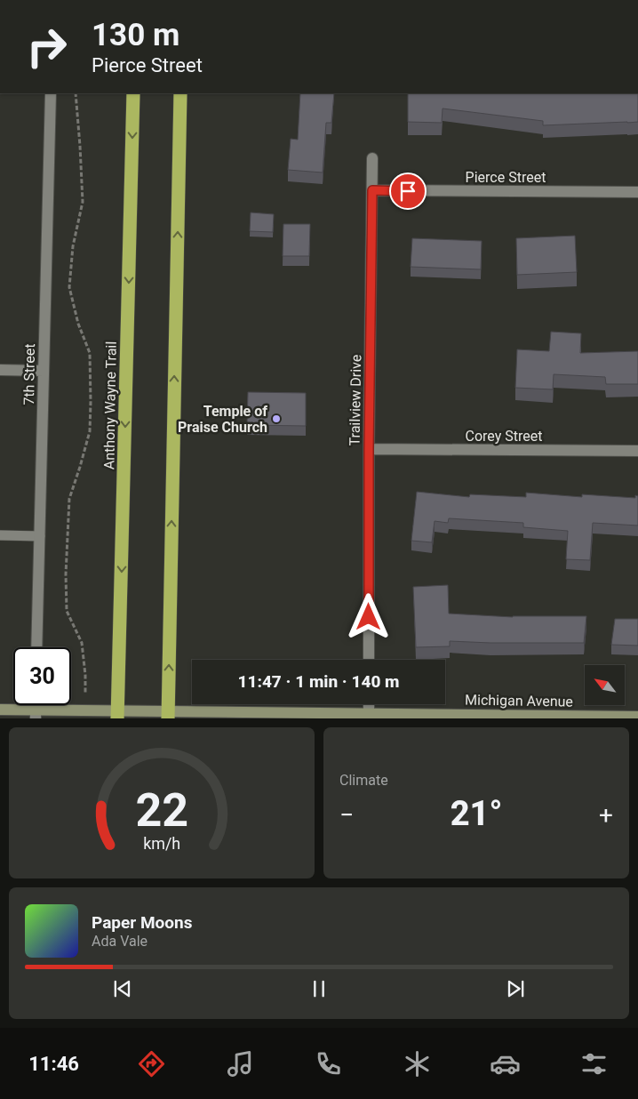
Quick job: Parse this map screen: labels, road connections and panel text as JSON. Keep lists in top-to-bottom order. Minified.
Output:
{"streets":{"highway":["Anthony Wayne Trail"],"street":["Pierce Street","7th Street","Trailview Drive","Corey Street","Michigan Avenue"]},"crossings":[["Pierce Street","Trailview Drive"],["Trailview Drive","Corey Street"],["Anthony Wayne Trail","Michigan Avenue"]],"places":["Temple of Praise Church"],"north":"top left","page":{"turn":["130 m","Pierce Street"],"limit":"30","trip":"11:47 · 1 min · 140 m","tile":"Climate","heat":["−","21°","+"],"song":["Paper Moons","Ada Vale"],"tabs":"11:46","gauge":["22","km/h"]}}
